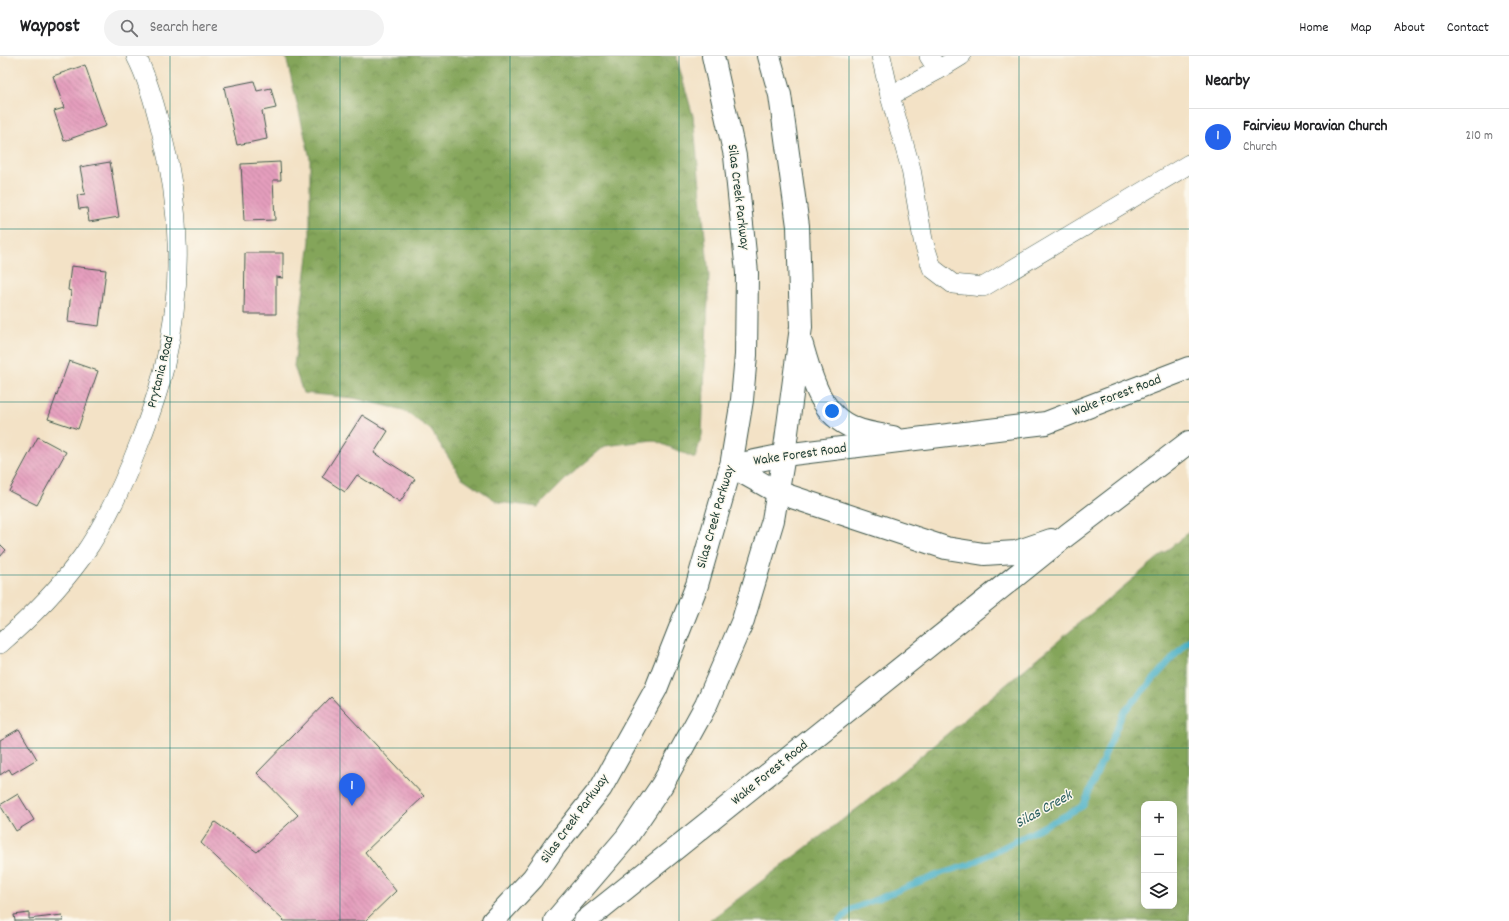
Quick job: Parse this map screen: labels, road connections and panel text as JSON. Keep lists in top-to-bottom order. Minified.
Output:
{"streets":{"main road":["Silas Creek Parkway","Wake Forest Road"],"street":["Prytania Road"]},"crossings":[["Silas Creek Parkway","Wake Forest Road"]],"water":["Silas Creek"],"page":{"header":"Waypost","search":"Search here","nav":["Home","Map","About","Contact"],"heading":"Nearby","list":[{"mark":"1","name":"Fairview Moravian Church","note":"Church","value":"210 m"}],"pins":"1","map_buttons":["+","−"]}}
